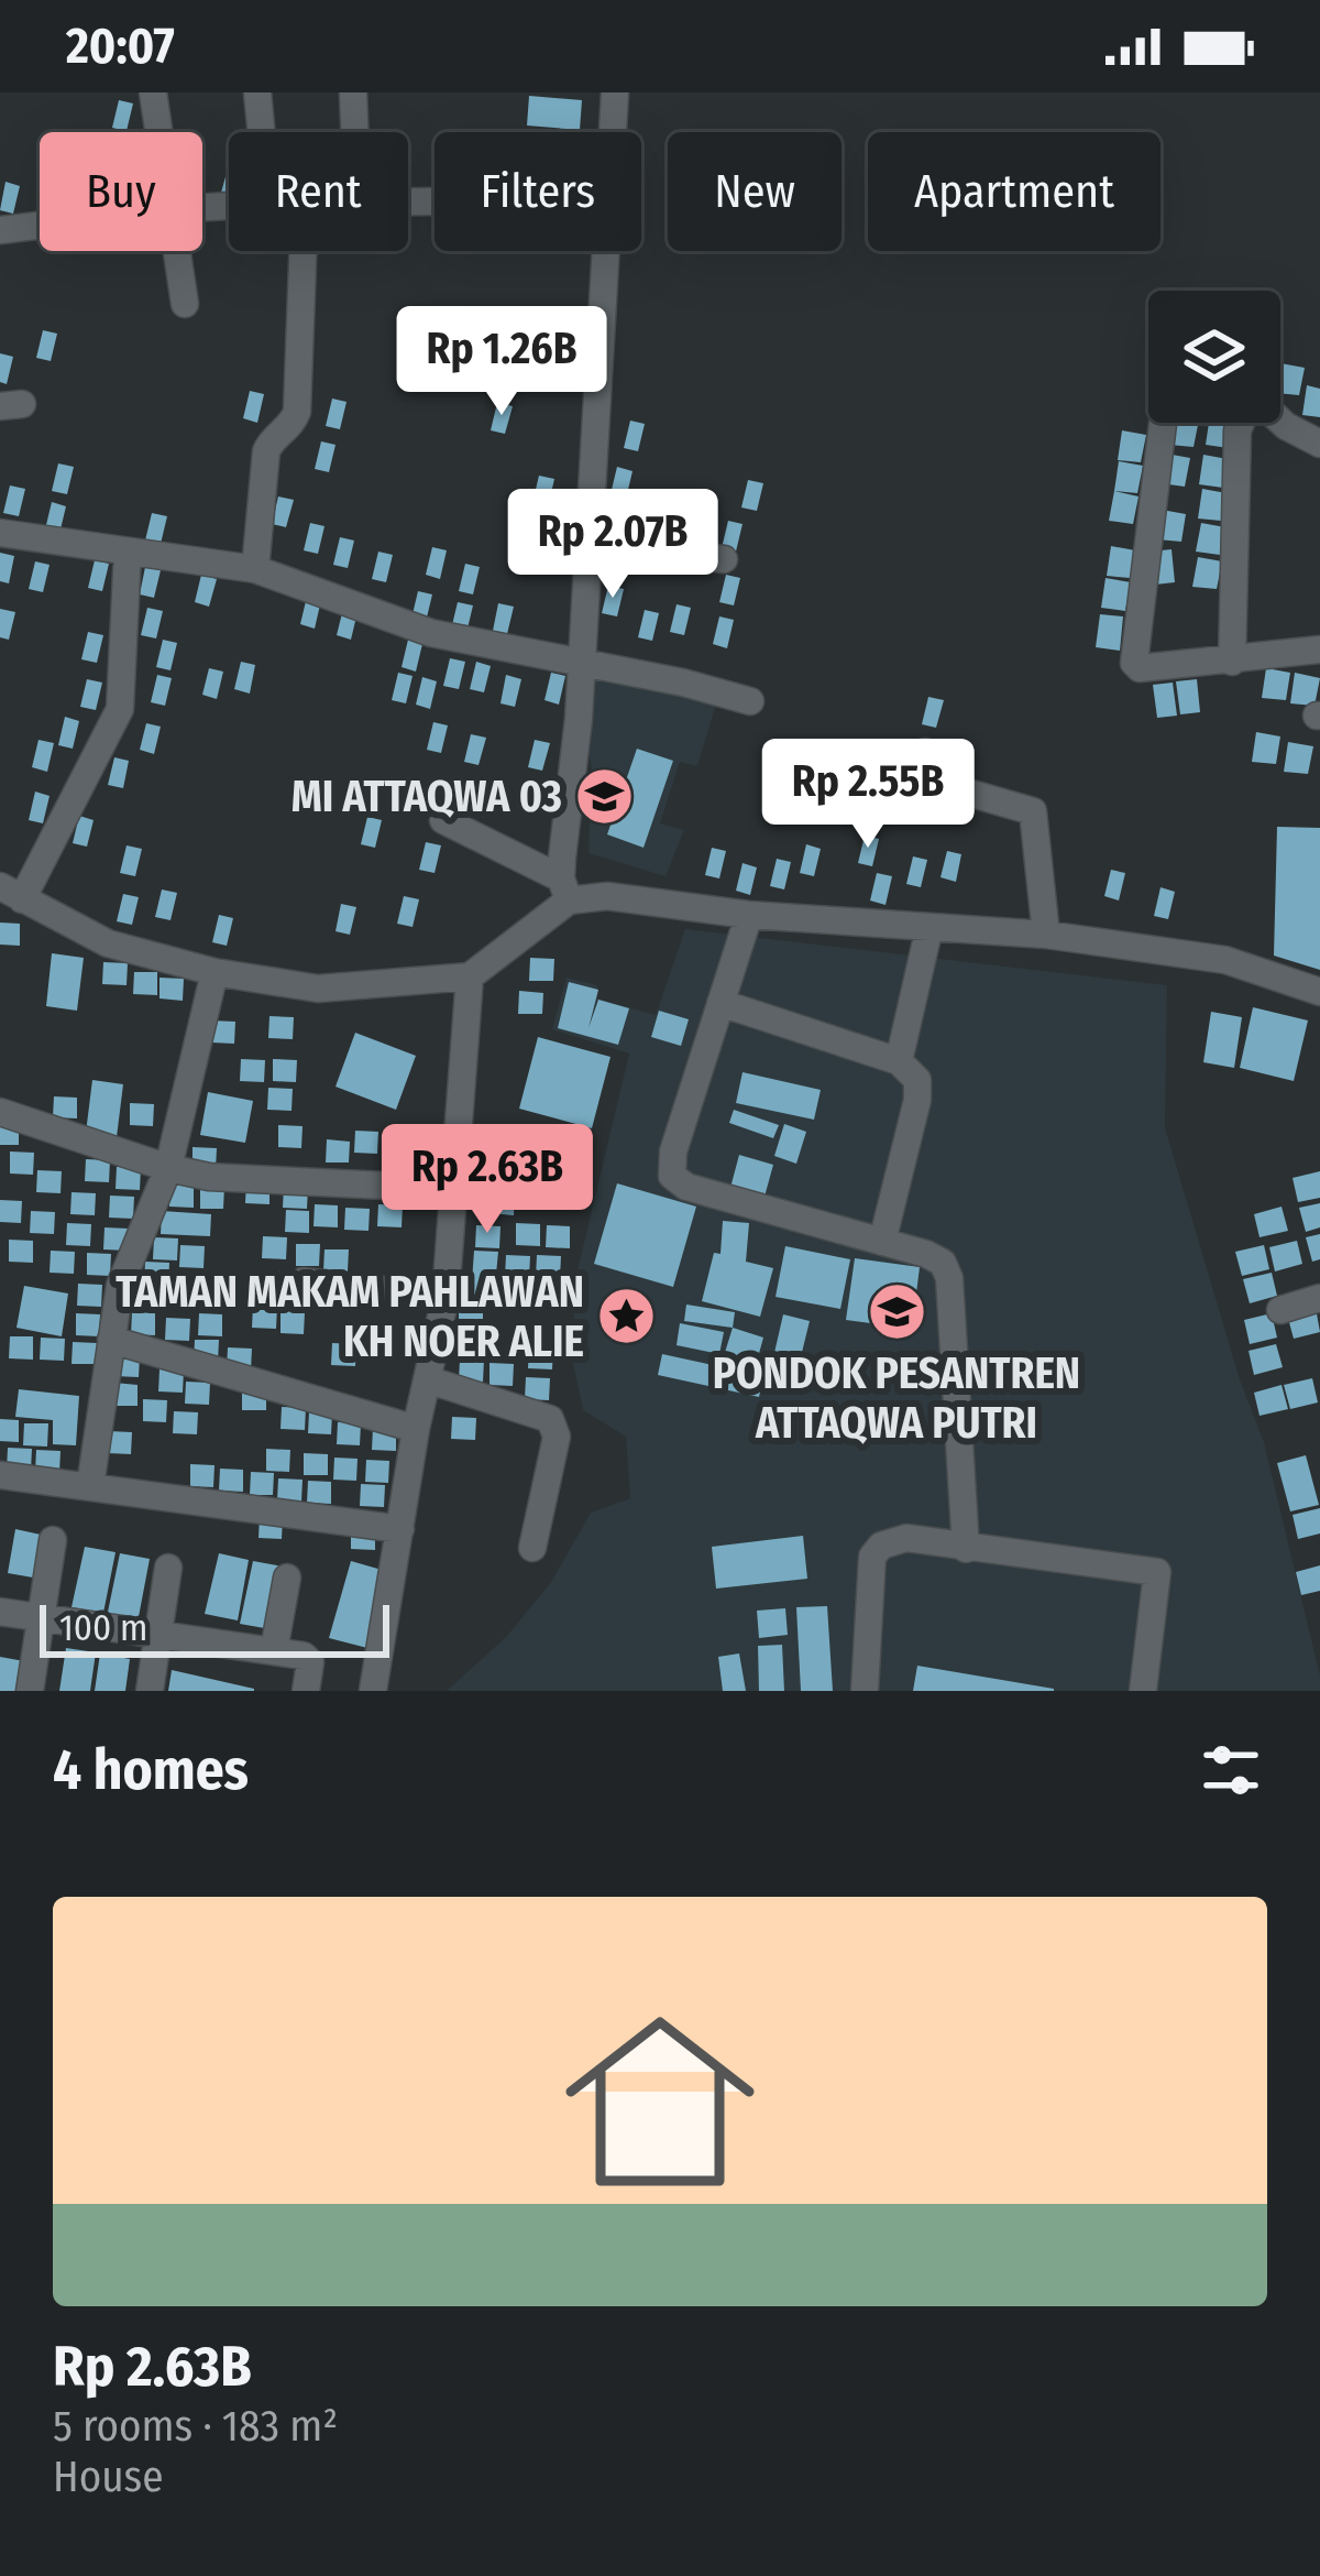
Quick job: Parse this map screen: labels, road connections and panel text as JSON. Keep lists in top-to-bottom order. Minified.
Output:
{"places":{"school or university":["MI ATTAQWA 03","PONDOK PESANTREN ATTAQWA PUTRI"],"place":["TAMAN MAKAM PAHLAWAN KH NOER ALIE"]},"scale_bar":"100 m","page":{"status":"20:07","chip":["Buy","Rent","Filters","New","Apartment"],"price":["Rp 1.26B","Rp 2.07B","Rp 2.55B","Rp 2.63B"],"scale":"100 m","heading":"4 homes","list":[{"name":"Rp 2.63B","note":"5 rooms · 183 m² · House"}]}}
